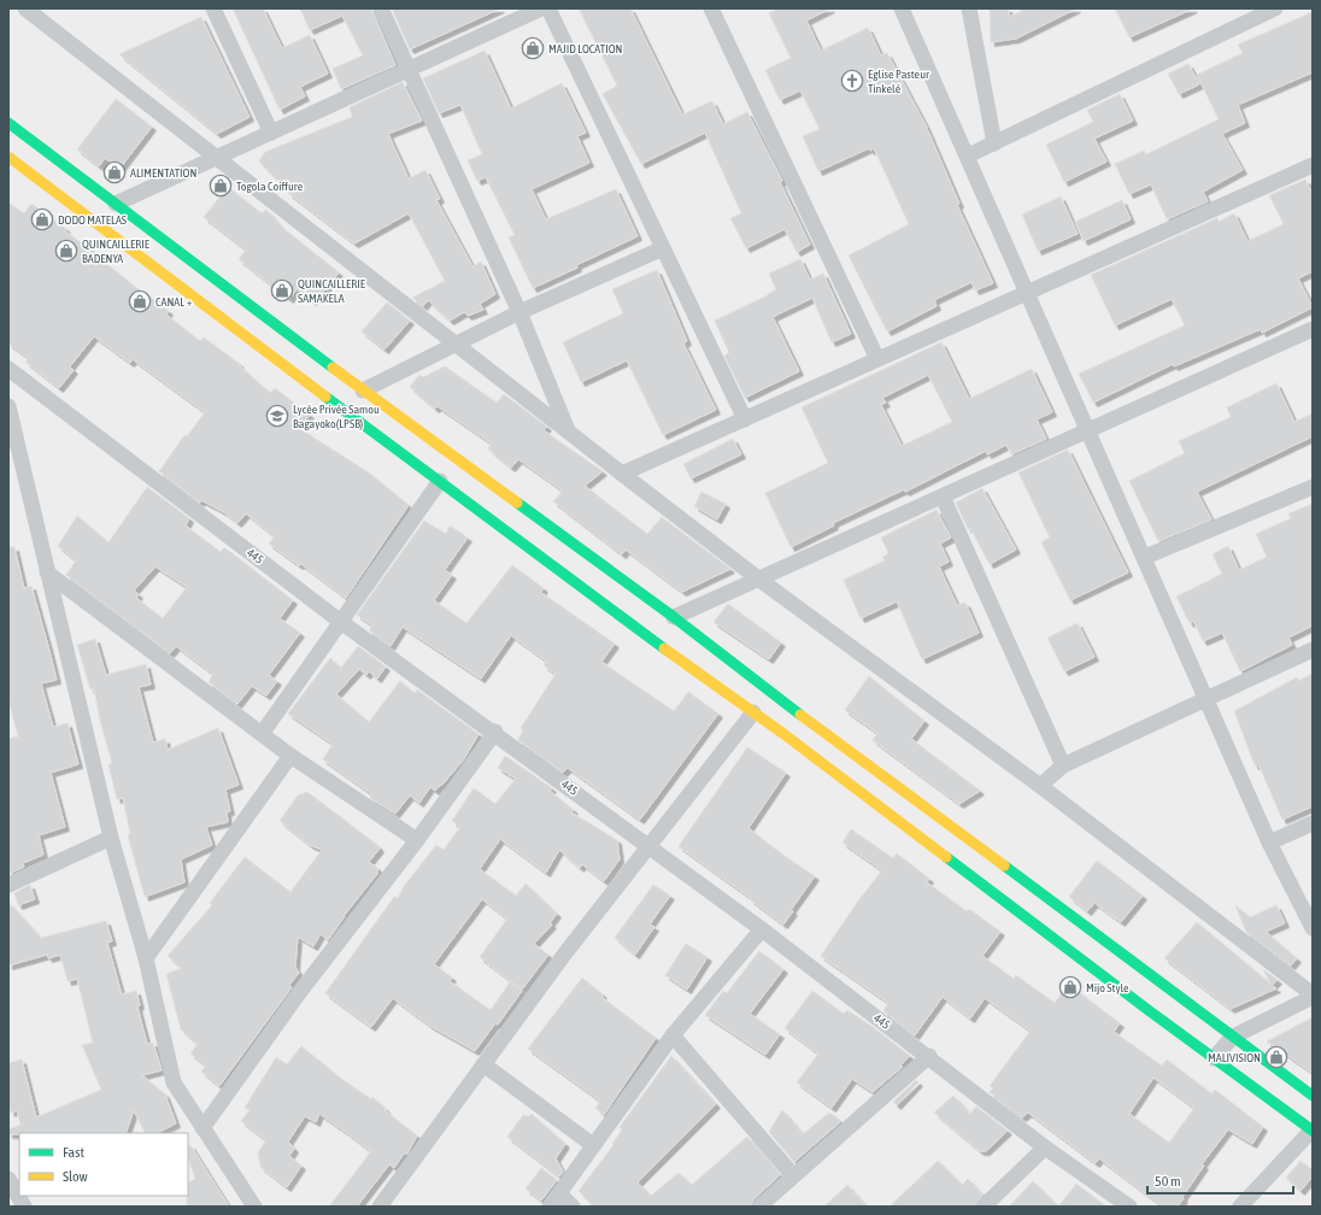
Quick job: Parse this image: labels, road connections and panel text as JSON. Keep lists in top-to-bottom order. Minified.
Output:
{"streets":{"street":["445"]},"places":{"shop":["MAJID LOCATION","ALIMENTATION","Togola Coiffure","DODO MATELAS","QUINCAILLERIE BADENYA","QUINCAILLERIE SAMAKELA","CANAL +","Mijo Style","MALIVISION"],"church":["Eglise Pasteur Tinkelé"],"school or university":["Lycée Privée Samou Bagayoko(LPSB)"]},"legend":["Fast","Slow"],"scale_bar":"50 m"}
